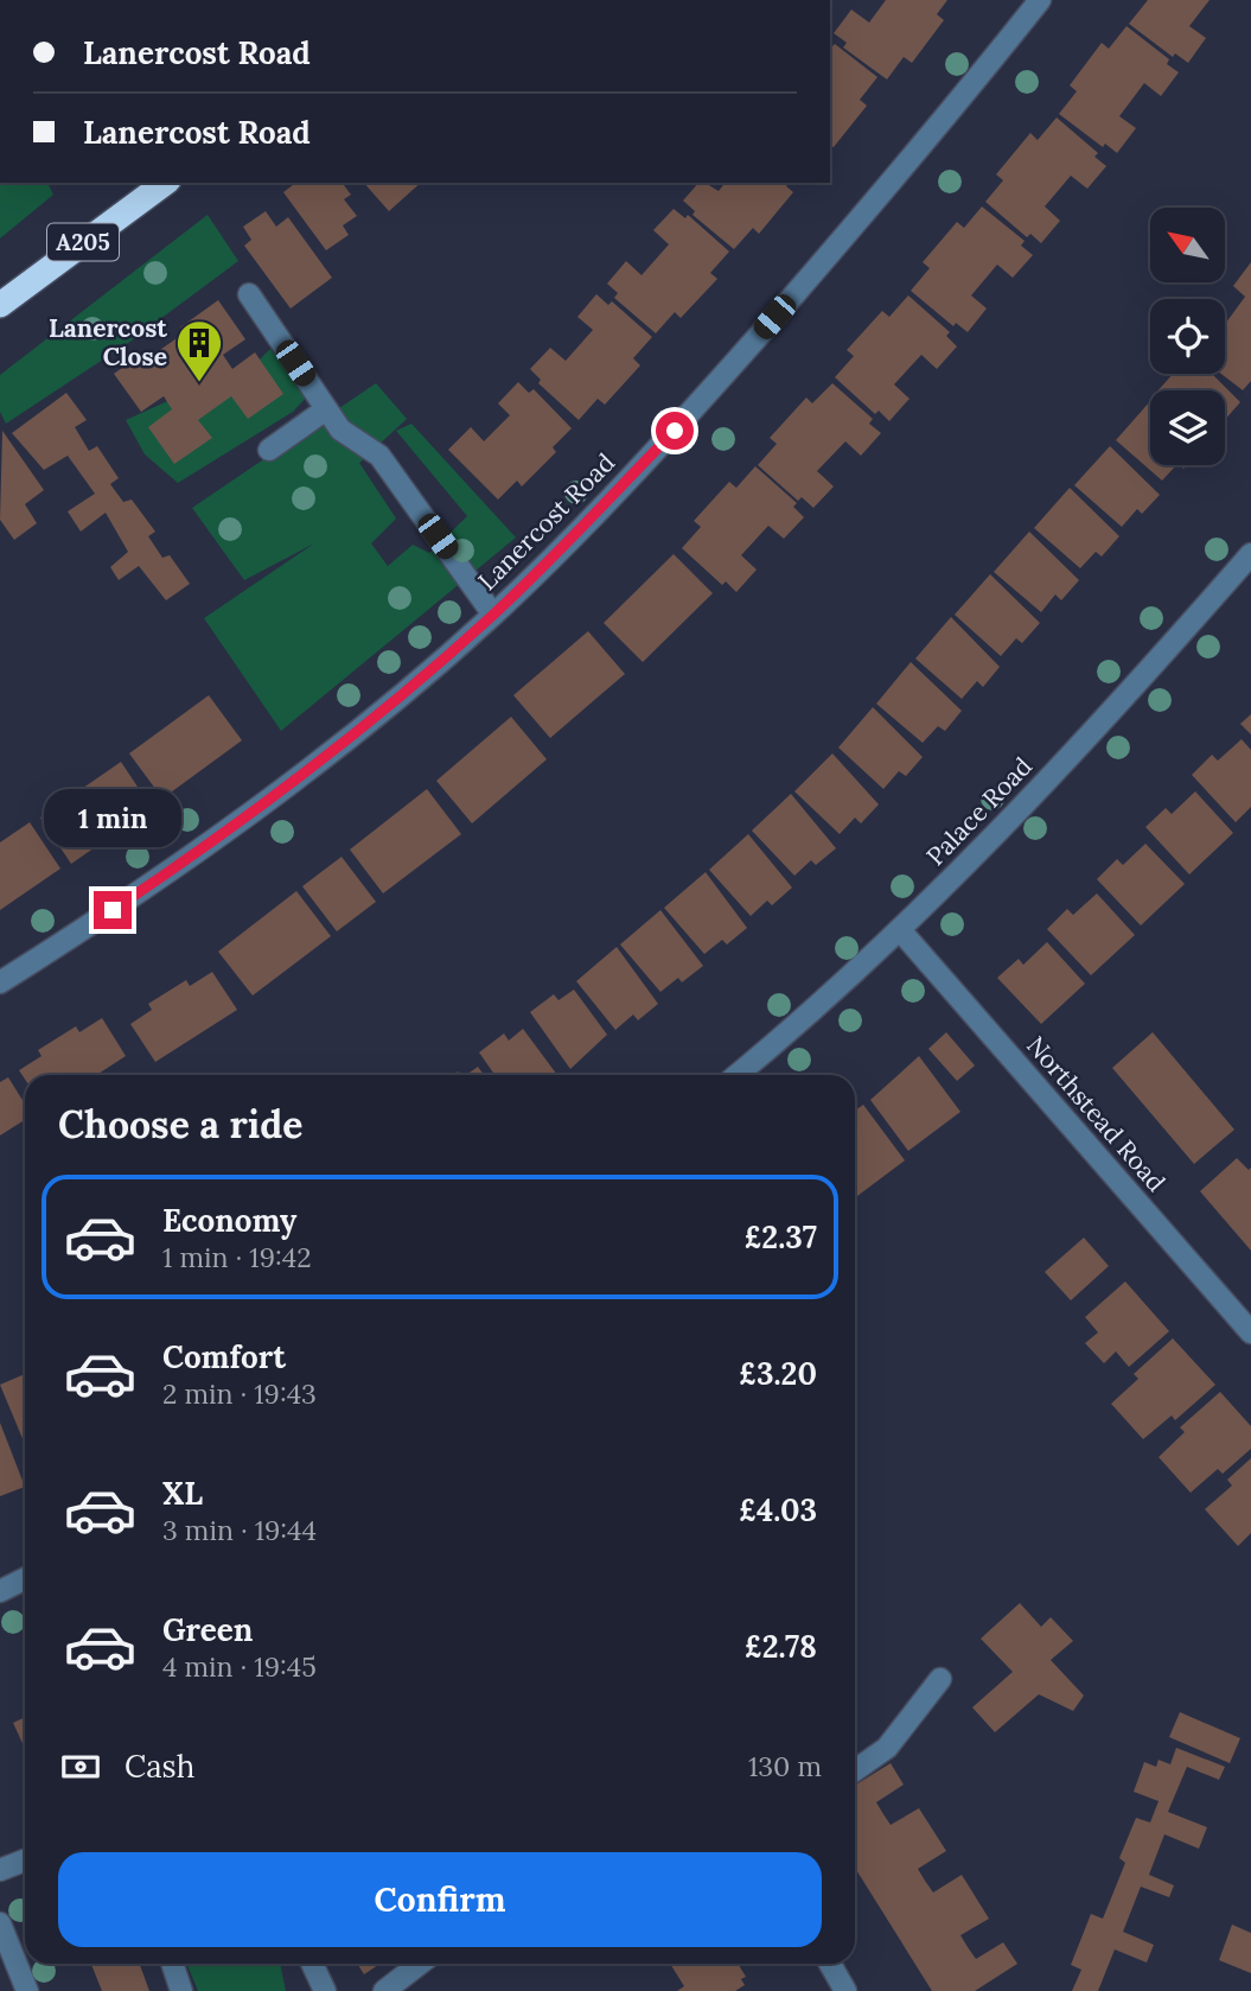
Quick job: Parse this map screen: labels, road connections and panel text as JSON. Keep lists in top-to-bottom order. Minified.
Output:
{"streets":{"highway":["A205"],"street":["Lanercost Road","Palace Road","Northstead Road"]},"crossings":[["Palace Road","Northstead Road"]],"places":{"building":["Lanercost Close"]},"north":"top left","page":{"banner":["Lanercost Road","Lanercost Road"],"bubble":"1 min","heading":"Choose a ride","list":[{"name":"Economy","note":"1 min · 19:42","value":"£2.37"},{"name":"Comfort","note":"2 min · 19:43","value":"£3.20"},{"name":"XL","note":"3 min · 19:44","value":"£4.03"},{"name":"Green","note":"4 min · 19:45","value":"£2.78"}],"pay":["Cash","130 m"],"buttons":"Confirm"}}
